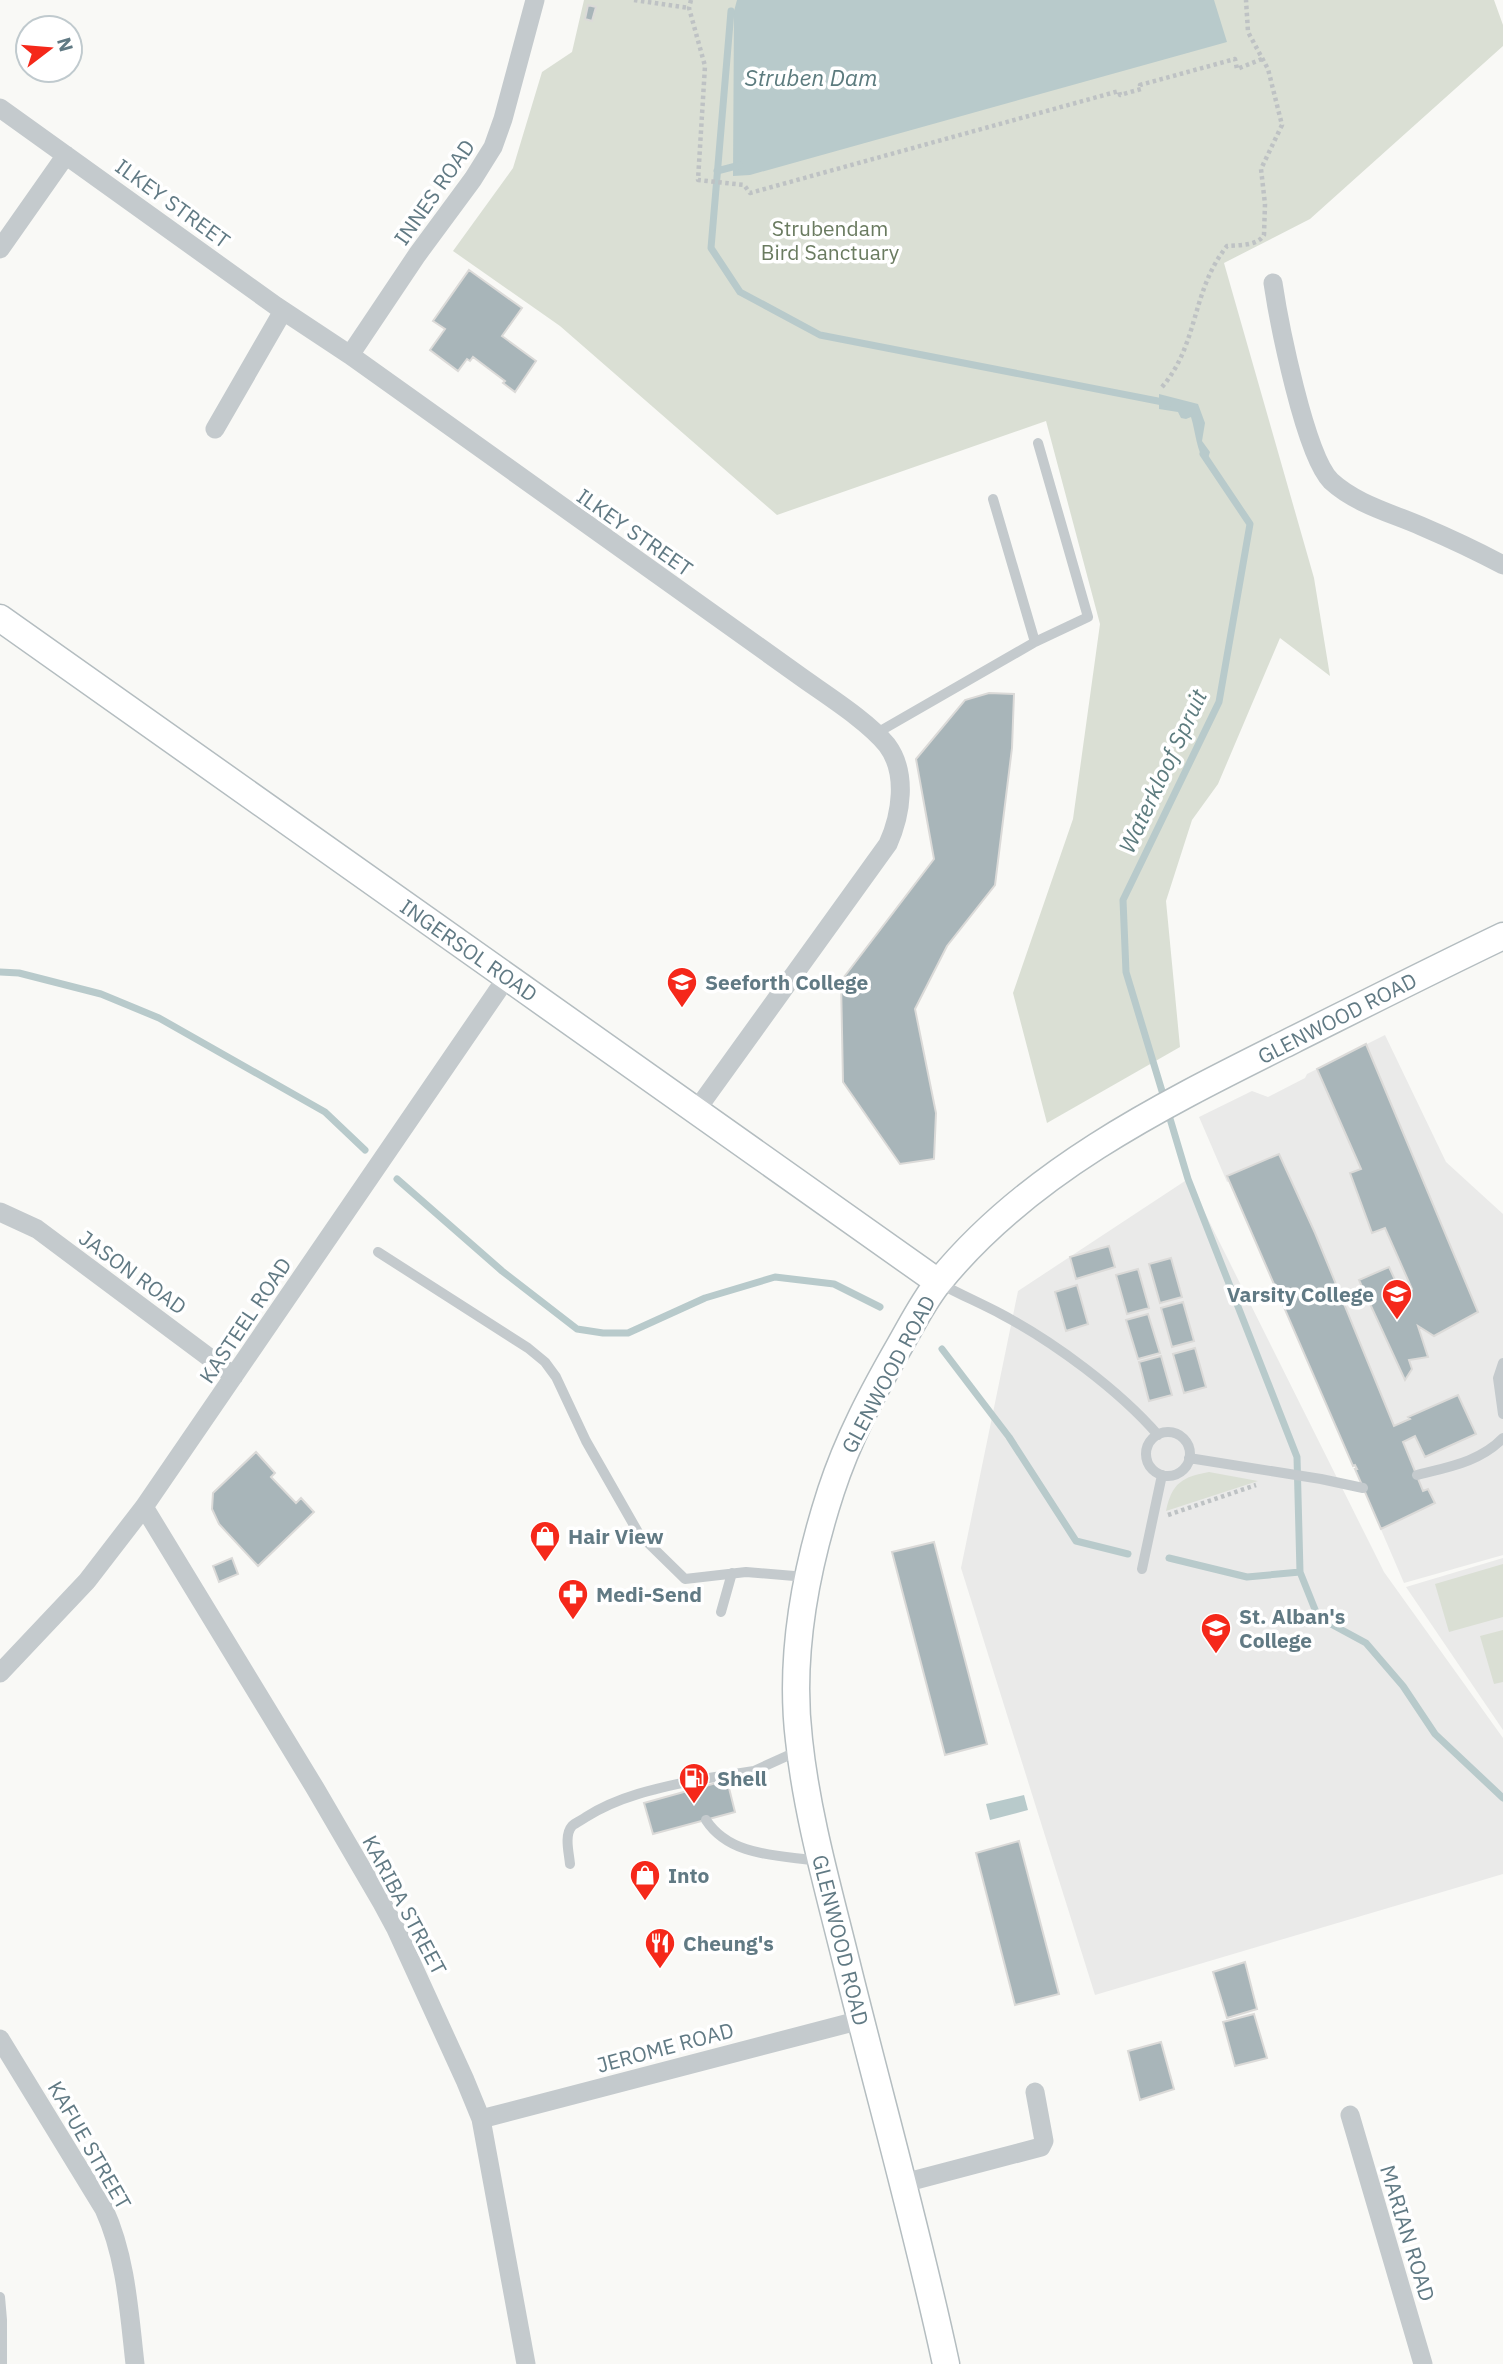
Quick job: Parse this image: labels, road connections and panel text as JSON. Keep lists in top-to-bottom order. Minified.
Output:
{"streets":{"street":["INNES ROAD","ILKEY STREET","INGERSOL ROAD","GLENWOOD ROAD","JASON ROAD","KASTEEL ROAD","KARIBA STREET","JEROME ROAD","KAFUE STREET","MARIAN ROAD"]},"crossings":[["INNES ROAD","ILKEY STREET"],["ILKEY STREET","INGERSOL ROAD"],["INGERSOL ROAD","GLENWOOD ROAD"],["INGERSOL ROAD","KASTEEL ROAD"],["GLENWOOD ROAD","JEROME ROAD"],["JASON ROAD","KASTEEL ROAD"],["KASTEEL ROAD","KARIBA STREET"],["KARIBA STREET","JEROME ROAD"]],"water":["Struben Dam","Waterkloof Spruit"],"parks":["Strubendam Bird Sanctuary"],"places":{"school or university":["Seeforth College","Varsity College","St. Alban's College"],"shop":["Hair View","Into"],"pharmacy":["Medi-Send"],"fuel station":["Shell"],"restaurant":["Cheung's"]},"north":"right"}
